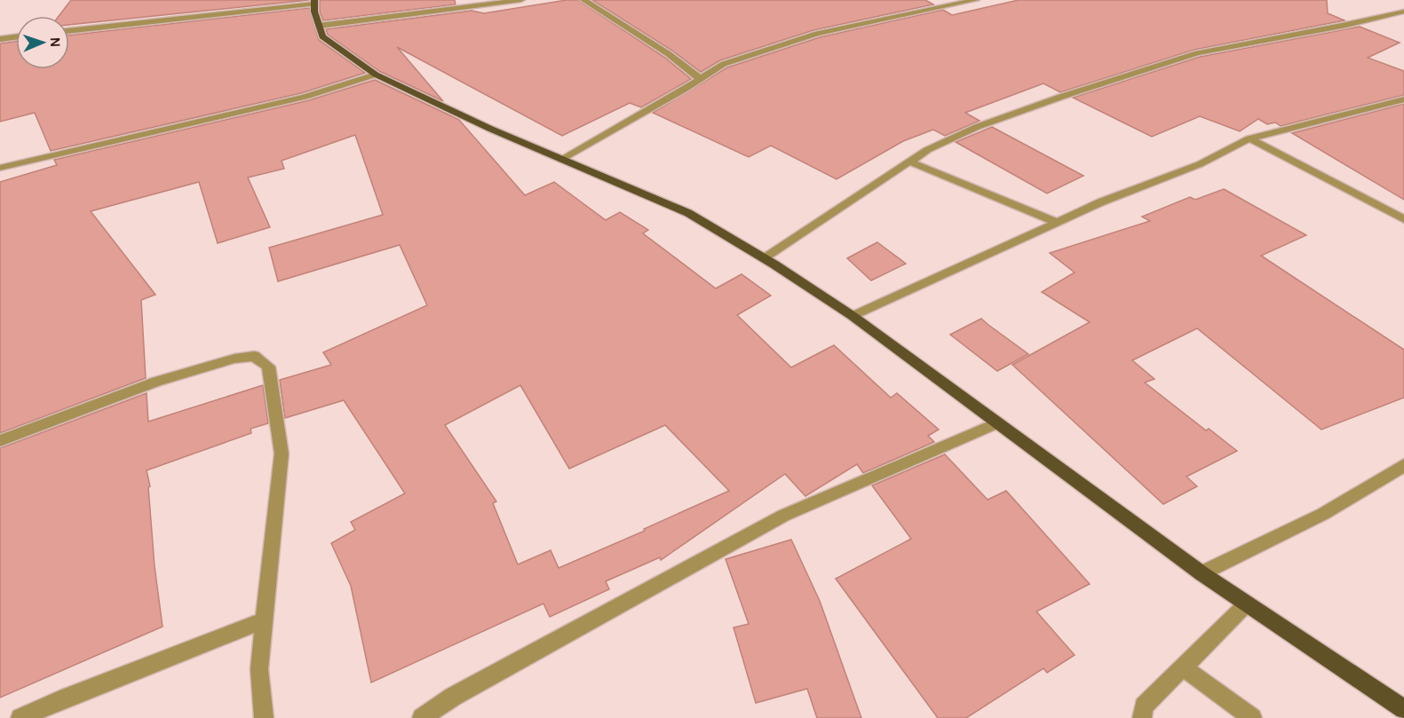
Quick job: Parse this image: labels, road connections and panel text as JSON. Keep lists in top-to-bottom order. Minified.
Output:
{"north":"right"}
